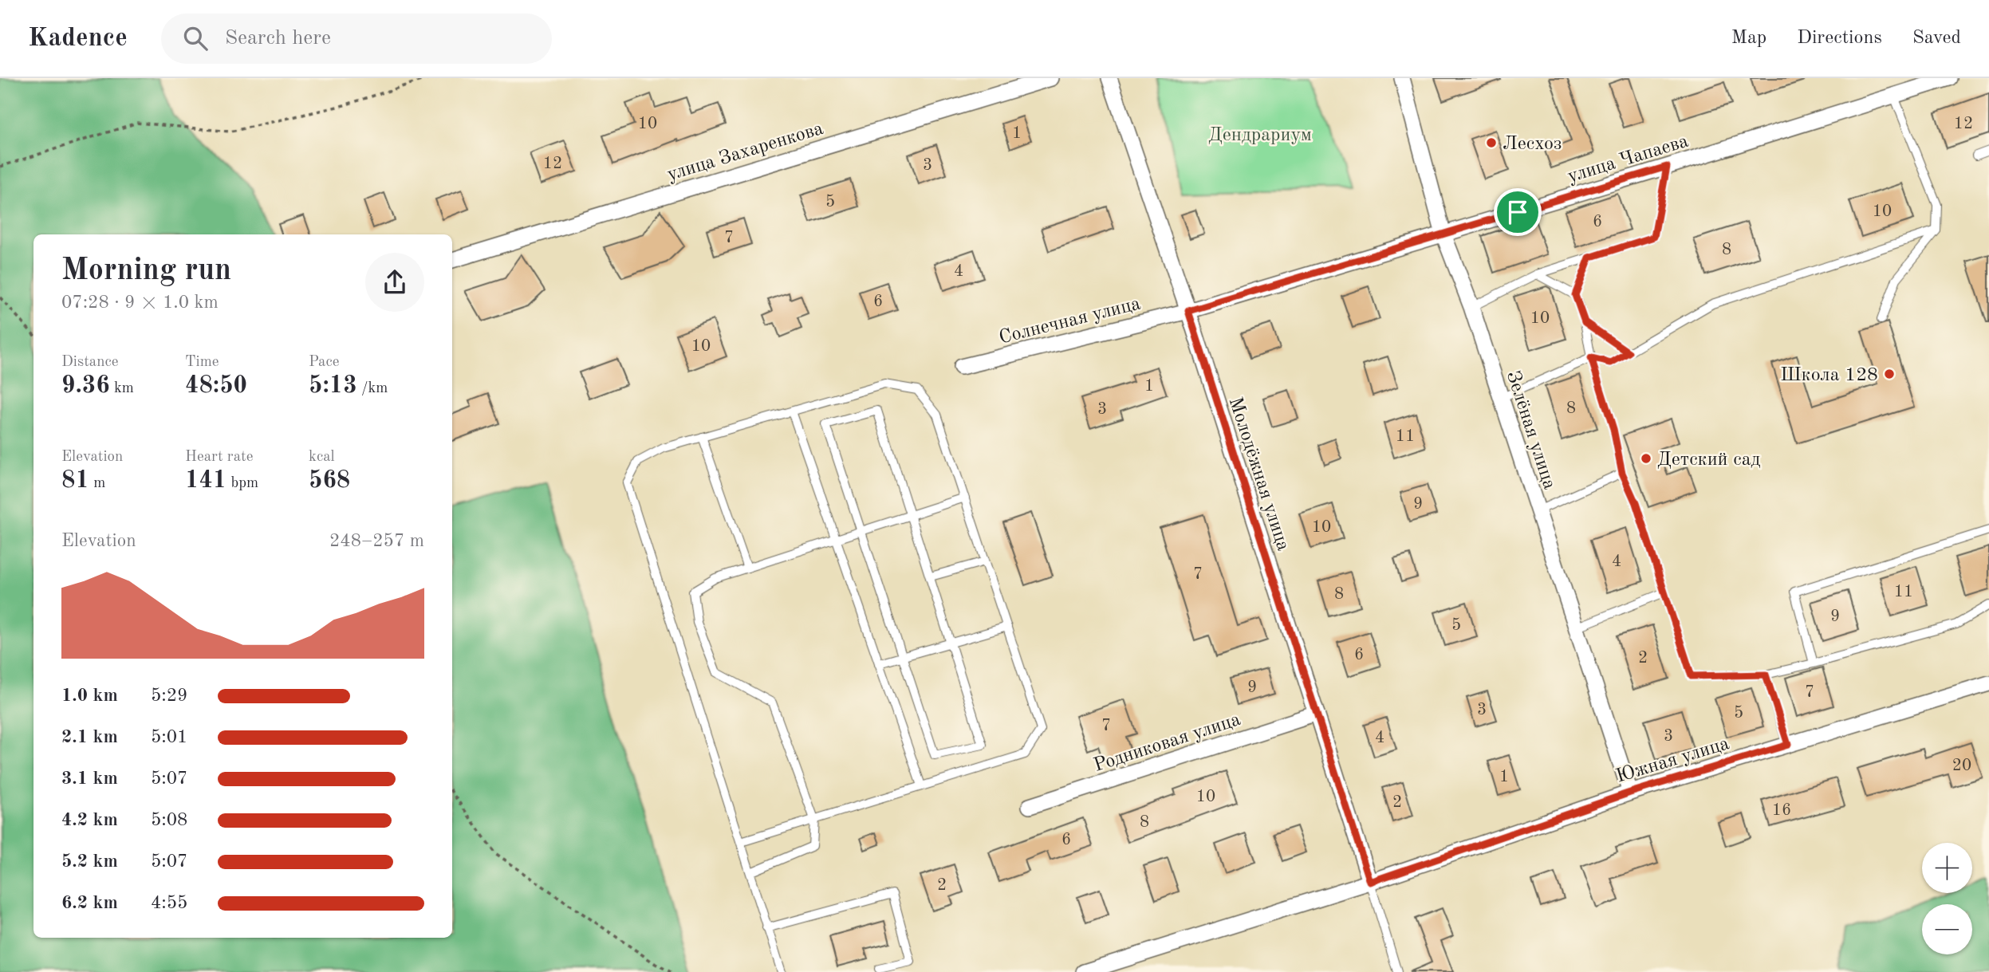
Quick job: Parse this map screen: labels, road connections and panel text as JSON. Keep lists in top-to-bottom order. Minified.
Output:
{"streets":{"street":["улица Захаренкова","улица Чапаева","Солнечная улица","Зелёная улица","Молодёжная улица","Родниковая улица","Южная улица"]},"crossings":[["улица Чапаева","Солнечная улица"],["улица Чапаева","Зелёная улица"],["улица Чапаева","Молодёжная улица"],["Солнечная улица","Молодёжная улица"],["Зелёная улица","Южная улица"],["Молодёжная улица","Родниковая улица"],["Молодёжная улица","Южная улица"]],"parks":["Дендрариум"],"places":["Лесхоз","Школа 128","Детский сад"],"house_numbers":["10","12","1","12","3","5","10","6","7","8","4","6","10","10","1","8","3","11","9","10","4","7","11","8","9","5","6","2","9","7","3","5","7","3","4","20","1","10","2","16","8","6","2"],"page":{"header":"Kadence","search":"Search here","nav":["Map","Directions","Saved"],"heading":["Morning run","07:28 · 9 × 1.0 km"],"stats":[["Distance","9.36 km"],["Time","48:50"],["Pace","5:13 /km"],["Elevation","81 m"],["Heart rate","141 bpm"],["kcal","568"]],"chart":["Elevation","248–257 m"],"list":[{"name":"1.0 km","note":"5:29"},{"name":"2.1 km","note":"5:01"},{"name":"3.1 km","note":"5:07"},{"name":"4.2 km","note":"5:08"},{"name":"5.2 km","note":"5:07"},{"name":"6.2 km","note":"4:55"}],"map_buttons":["+","−"]}}
